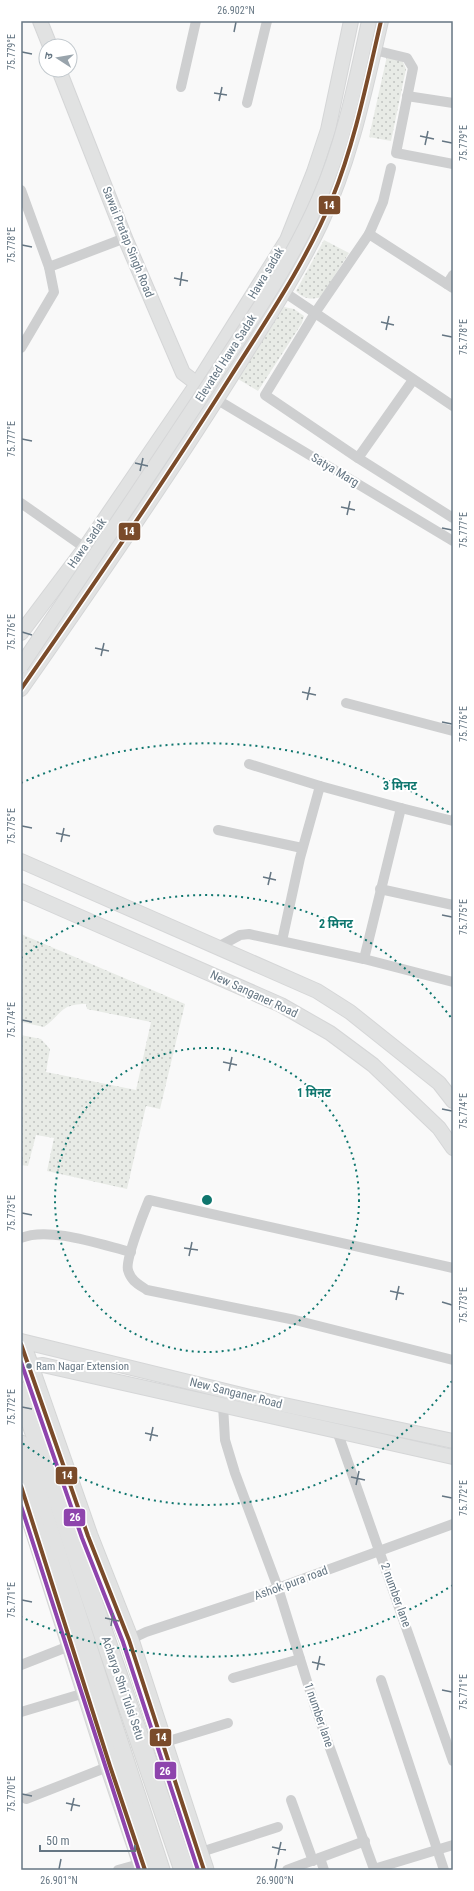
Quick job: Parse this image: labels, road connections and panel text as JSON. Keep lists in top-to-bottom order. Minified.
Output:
{"streets":{"highway":["Acharya Shri Tulsi Setu"],"main road":["Sawai Pratap Singh Road","Hawa sadak","Elevated Hawa Sadak","New Sanganer Road"],"street":["Satya Marg","Ashok pura road","2 number lane","1 number lane"]},"crossings":[["Sawai Pratap Singh Road","Hawa sadak"],["Sawai Pratap Singh Road","Satya Marg"],["Hawa sadak","Satya Marg"],["New Sanganer Road","2 number lane"],["New Sanganer Road","1 number lane"],["Ashok pura road","2 number lane"],["Ashok pura road","1 number lane"]],"places":["Ram Nagar Extension"],"lines":["transit line 14","transit line 26"],"scale_bar":"50 m","north":"left","coordinates":["26.902°N","75.779°E","75.778°E","75.777°E","75.776°E","75.775°E","75.774°E","75.773°E","75.772°E","75.771°E","75.770°E","26.901°N","26.900°N"],"rings":["3 मिनट","2 मिनट","1 मिनट"]}
